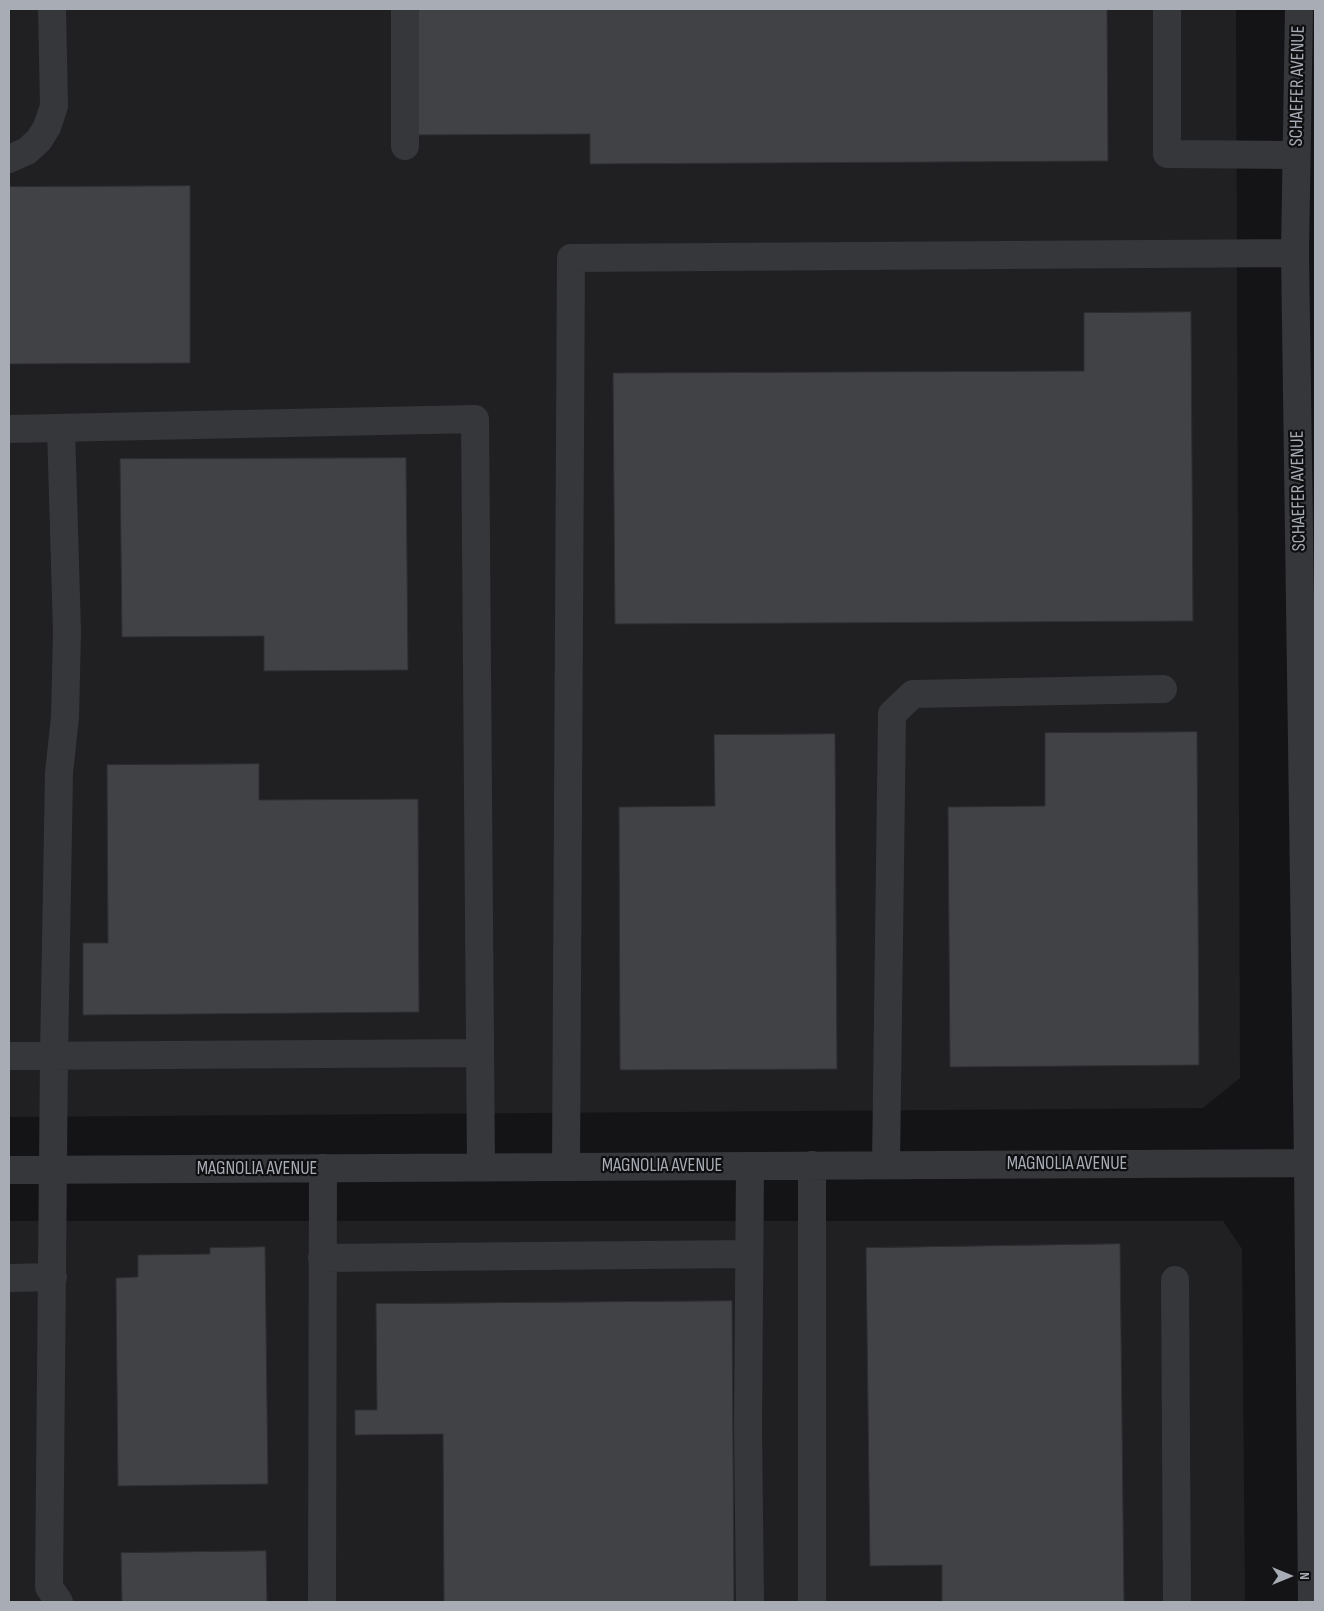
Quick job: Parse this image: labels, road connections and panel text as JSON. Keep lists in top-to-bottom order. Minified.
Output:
{"streets":{"street":["SCHAEFER AVENUE","MAGNOLIA AVENUE"]},"crossings":[["SCHAEFER AVENUE","MAGNOLIA AVENUE"]],"north":"right"}
